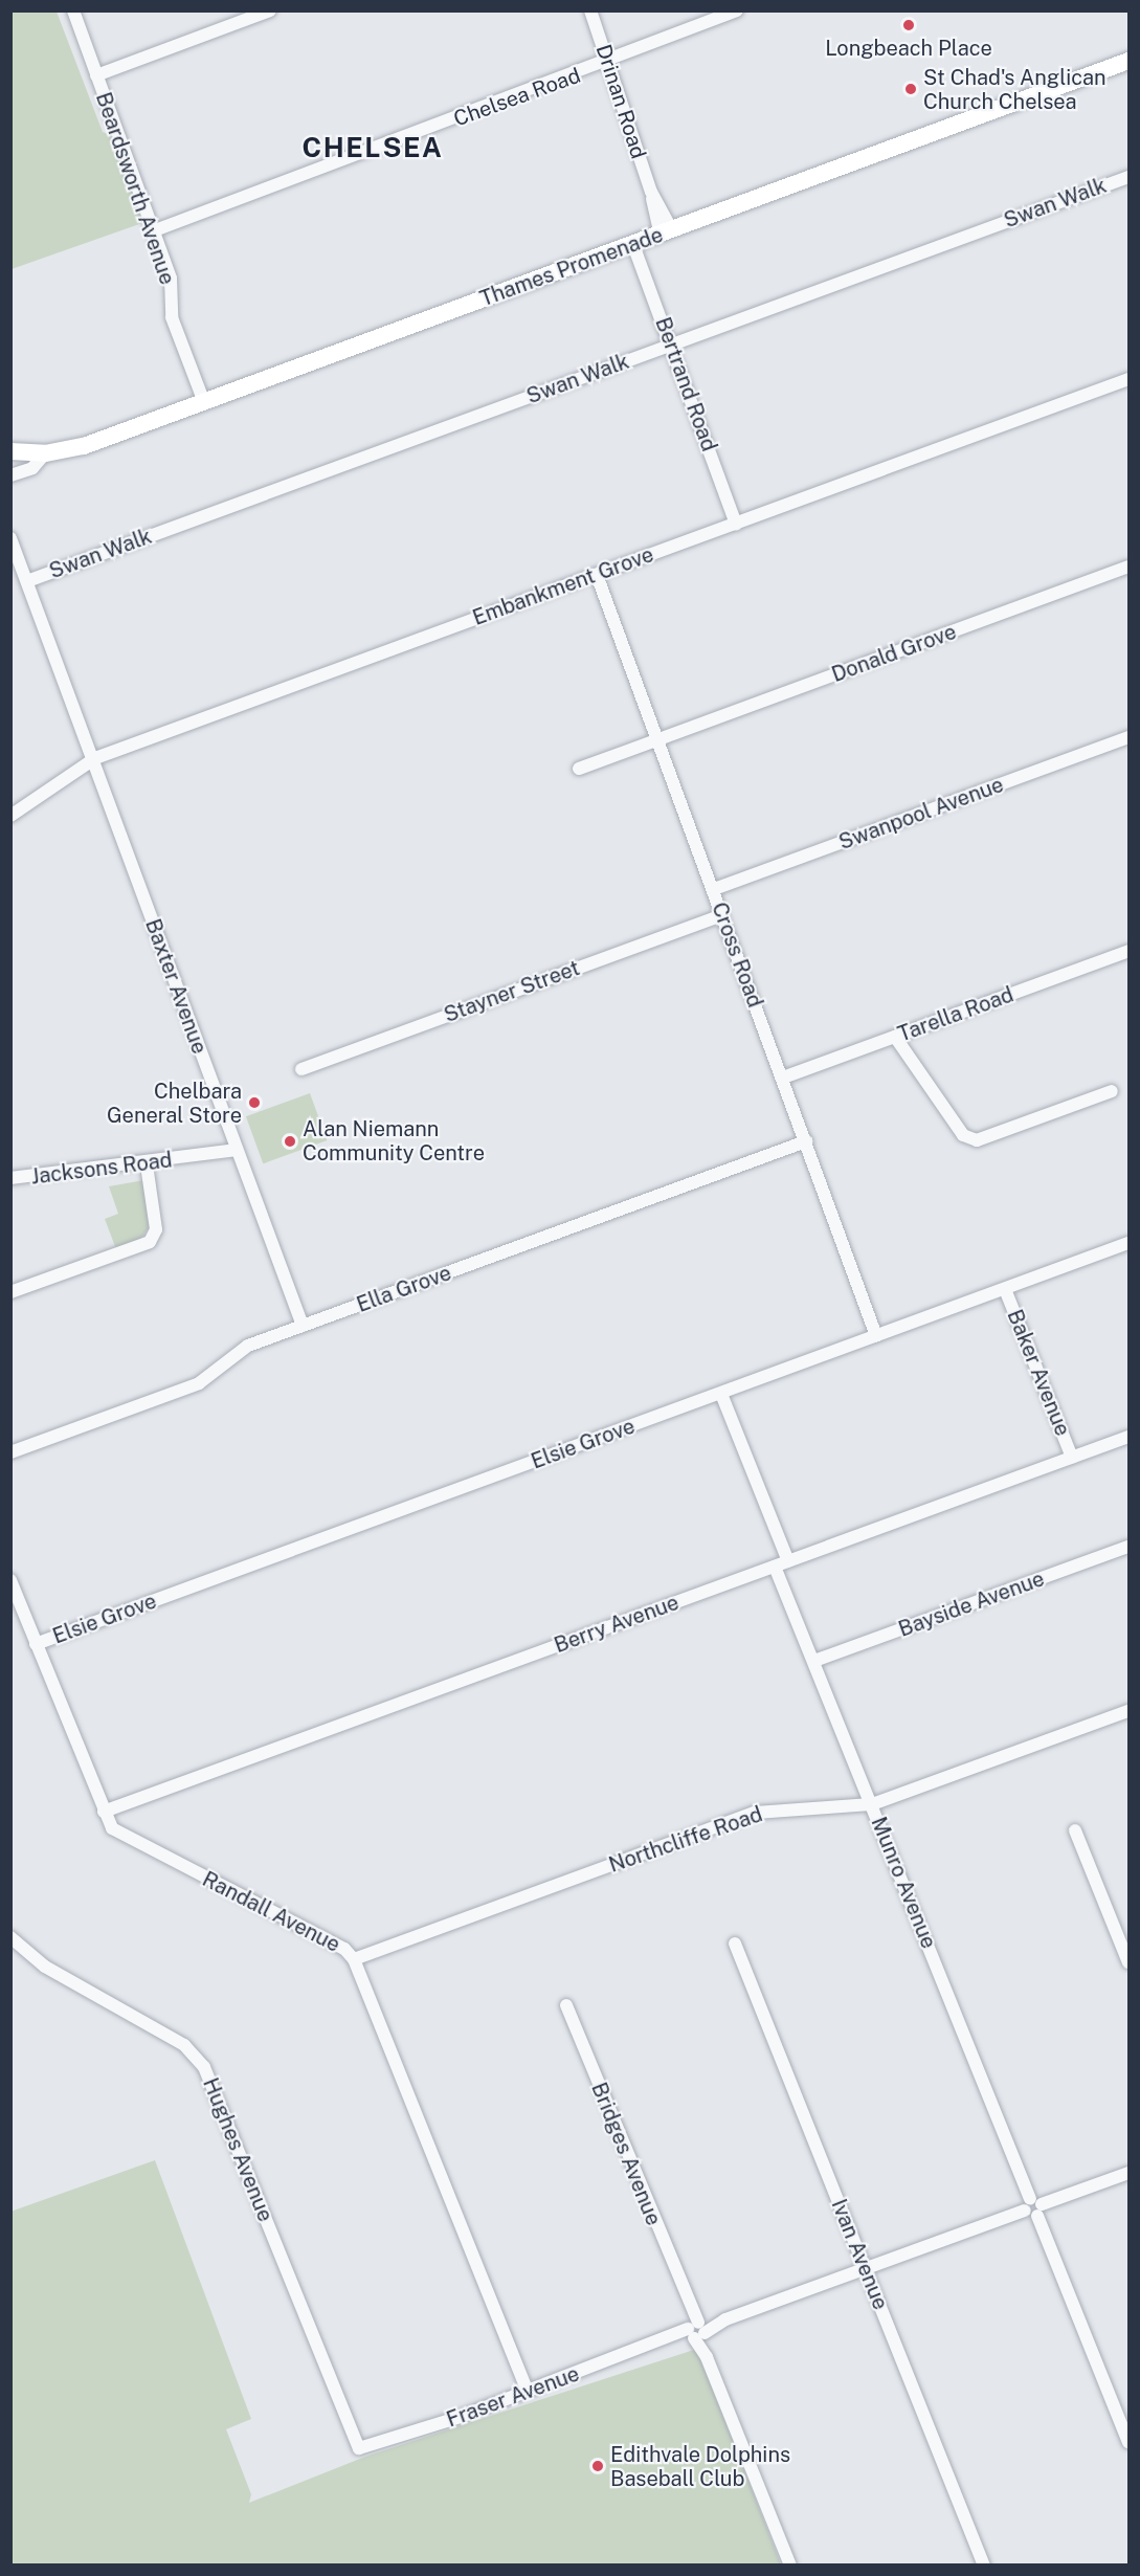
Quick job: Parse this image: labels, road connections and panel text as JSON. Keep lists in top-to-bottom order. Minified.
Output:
{"streets":{"main road":["Thames Promenade"],"street":["Chelsea Road","Drinan Road","Beardsworth Avenue","Swan Walk","Bertrand Road","Embankment Grove","Donald Grove","Swanpool Avenue","Cross Road","Baxter Avenue","Stayner Street","Tarella Road","Jacksons Road","Ella Grove","Baker Avenue","Elsie Grove","Bayside Avenue","Berry Avenue","Northcliffe Road","Munro Avenue","Randall Avenue","Hughes Avenue","Bridges Avenue","Ivan Avenue","Fraser Avenue"]},"crossings":[["Chelsea Road","Drinan Road"],["Chelsea Road","Beardsworth Avenue"],["Drinan Road","Thames Promenade"],["Beardsworth Avenue","Thames Promenade"],["Swan Walk","Bertrand Road"],["Swan Walk","Baxter Avenue"],["Thames Promenade","Bertrand Road"],["Bertrand Road","Embankment Grove"],["Embankment Grove","Cross Road"],["Embankment Grove","Baxter Avenue"],["Donald Grove","Cross Road"],["Swanpool Avenue","Cross Road"],["Cross Road","Stayner Street"],["Cross Road","Tarella Road"],["Cross Road","Ella Grove"],["Cross Road","Elsie Grove"],["Baxter Avenue","Jacksons Road"],["Baxter Avenue","Ella Grove"],["Baker Avenue","Elsie Grove"],["Baker Avenue","Berry Avenue"],["Elsie Grove","Randall Avenue"],["Bayside Avenue","Munro Avenue"],["Berry Avenue","Munro Avenue"],["Berry Avenue","Randall Avenue"],["Northcliffe Road","Munro Avenue"],["Northcliffe Road","Randall Avenue"],["Munro Avenue","Fraser Avenue"],["Randall Avenue","Fraser Avenue"],["Hughes Avenue","Fraser Avenue"],["Bridges Avenue","Fraser Avenue"],["Ivan Avenue","Fraser Avenue"]],"districts":["CHELSEA"],"places":["Longbeach Place","St Chad's Anglican Church Chelsea","Chelbara General Store","Alan Niemann Community Centre","Edithvale Dolphins Baseball Club"]}
